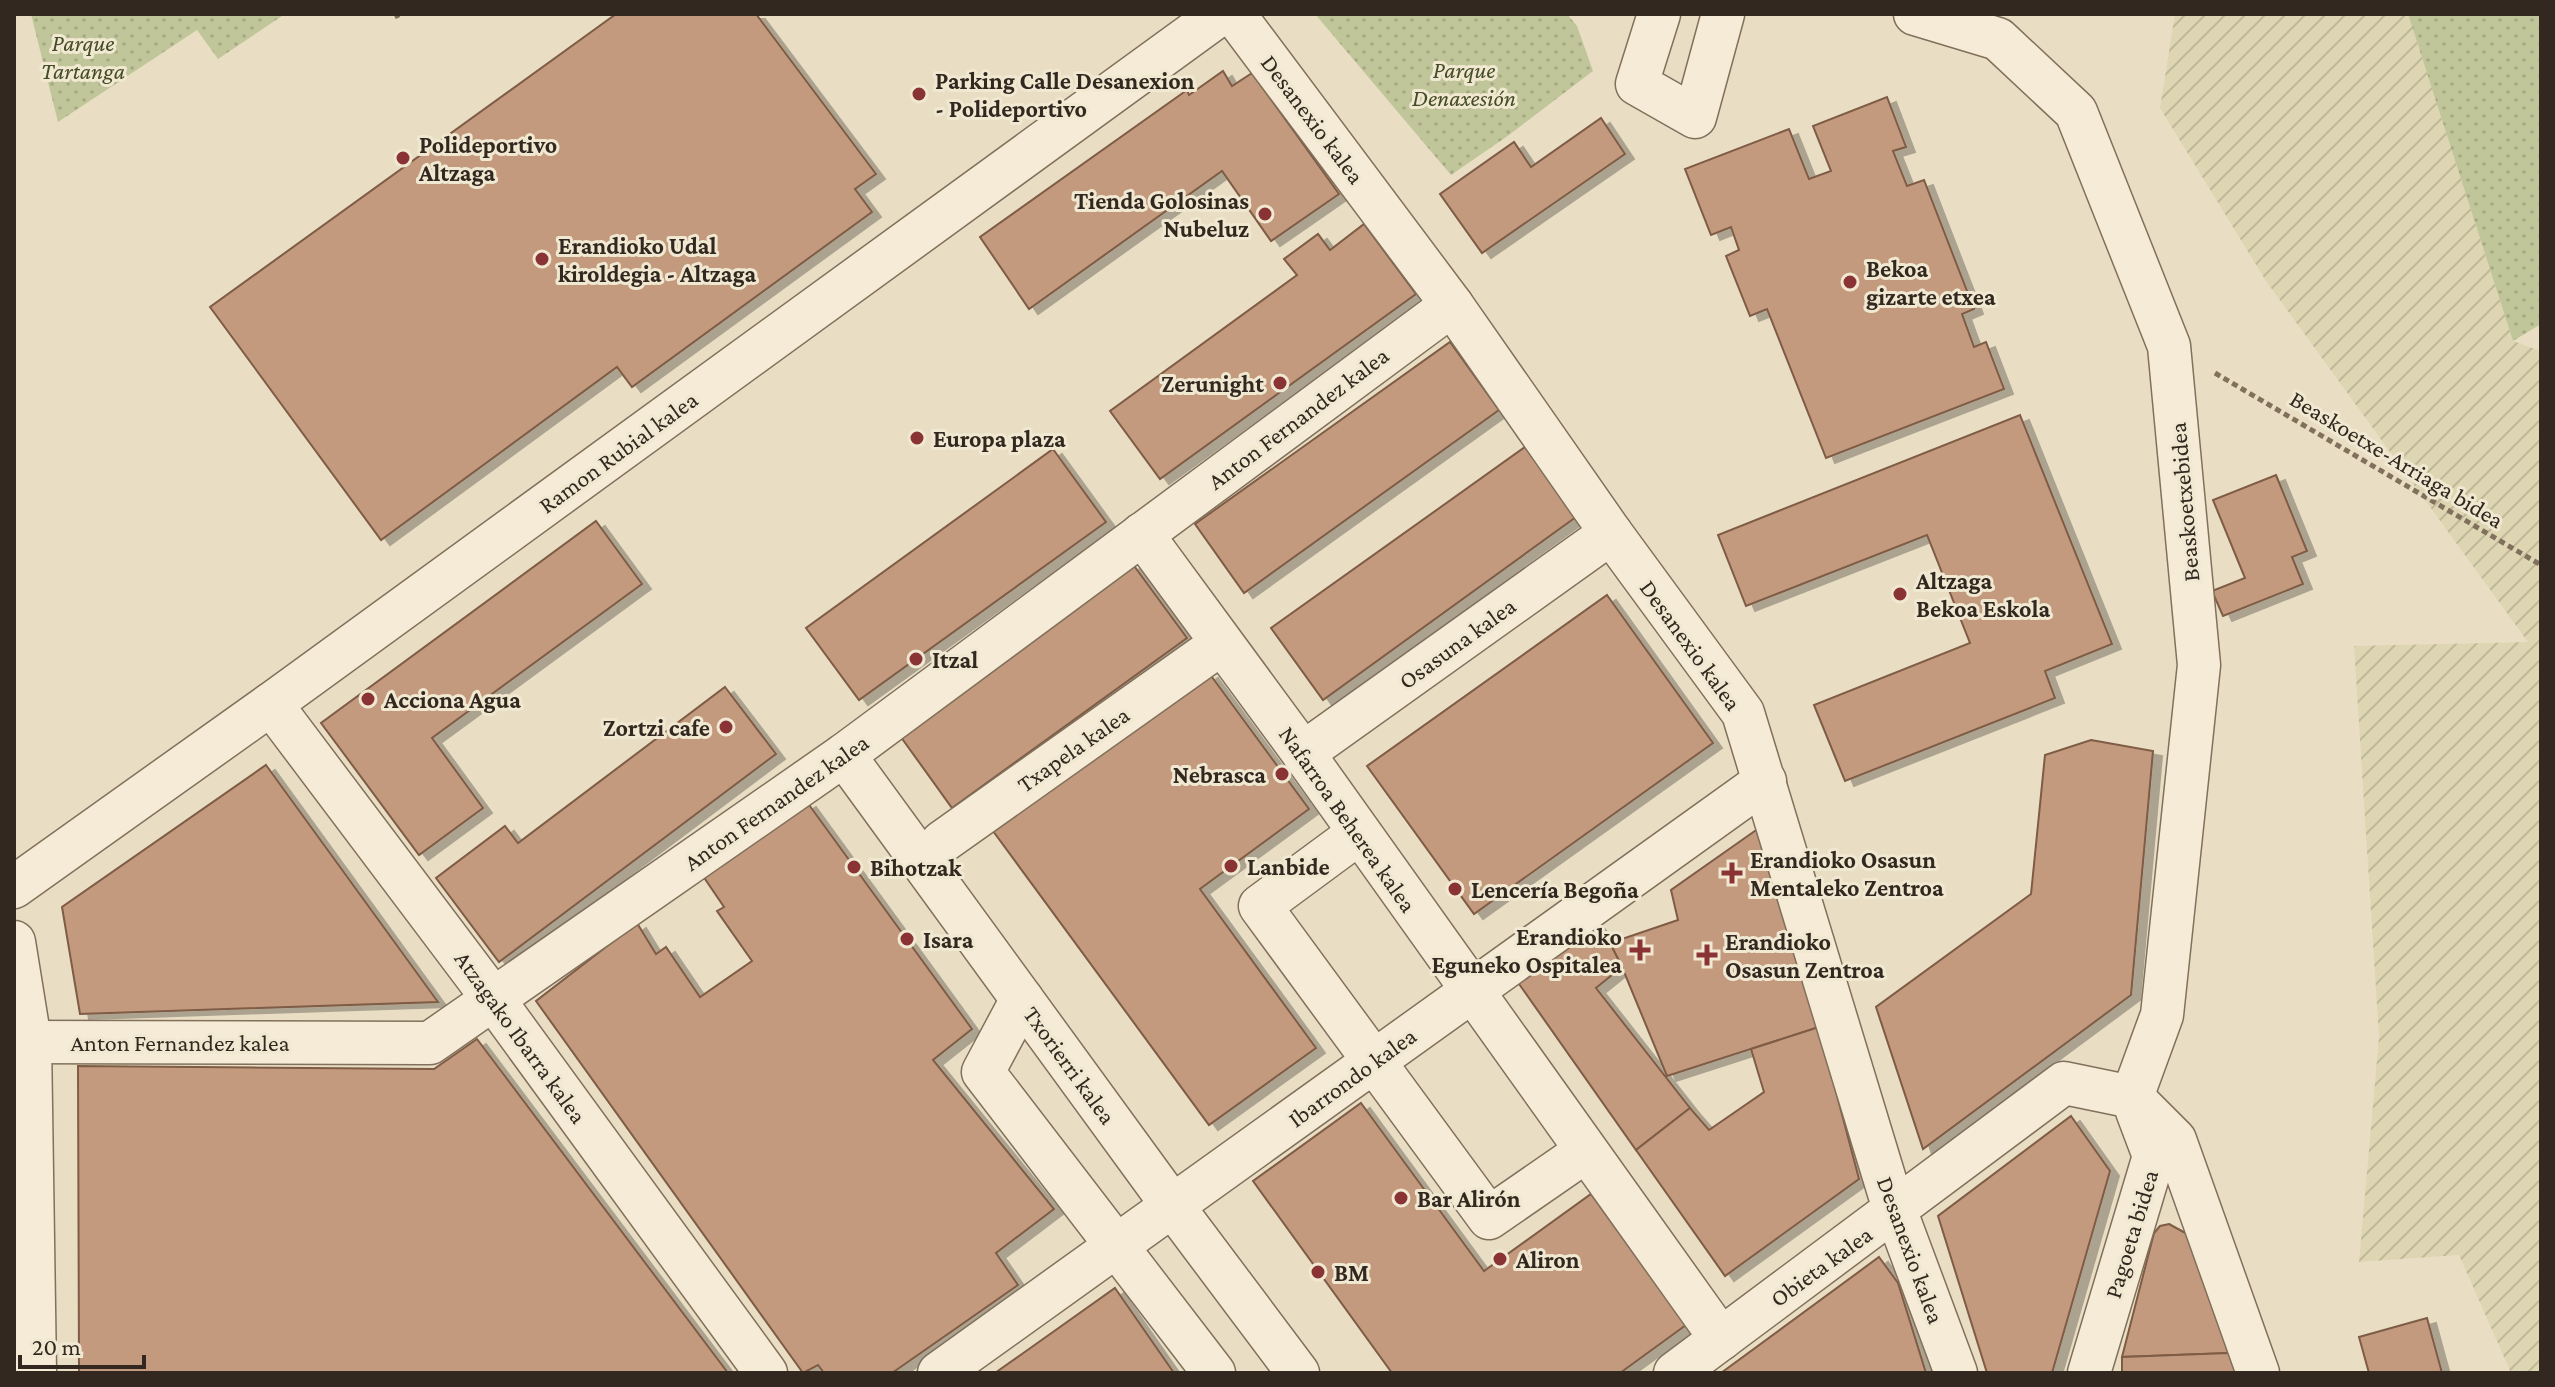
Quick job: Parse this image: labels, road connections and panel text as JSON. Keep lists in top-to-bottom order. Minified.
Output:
{"streets":{"street":["Desanexio kalea","Anton Fernandez kalea","Ramon Rubial kalea","Beaskoetxebidea","Osasuna kalea","Txapela kalea","Nafarroa Beherea kalea","Atzagako Ibarra kalea","Txorierri kalea","Ibarrondo kalea","Pagoeta bidea","Obieta kalea"],"path":["Beaskoetxe-Arriaga bidea"]},"crossings":[["Desanexio kalea","Anton Fernandez kalea"],["Desanexio kalea","Osasuna kalea"],["Desanexio kalea","Ibarrondo kalea"],["Desanexio kalea","Obieta kalea"],["Anton Fernandez kalea","Nafarroa Beherea kalea"],["Anton Fernandez kalea","Atzagako Ibarra kalea"],["Anton Fernandez kalea","Txorierri kalea"],["Ramon Rubial kalea","Atzagako Ibarra kalea"],["Beaskoetxebidea","Pagoeta bidea"],["Beaskoetxebidea","Obieta kalea"],["Osasuna kalea","Nafarroa Beherea kalea"],["Nafarroa Beherea kalea","Ibarrondo kalea"],["Nafarroa Beherea kalea","Obieta kalea"],["Txorierri kalea","Ibarrondo kalea"],["Pagoeta bidea","Obieta kalea"]],"parks":["Parque Tartanga","Parque Denaxesión"],"places":{"other":["Parking Calle Desanexion - Polideportivo","Polideportivo Altzaga","Tienda Golosinas Nubeluz","Erandioko Udal kiroldegia - Altzaga","Bekoa gizarte etxea","Zerunight","Europa plaza","Altzaga Bekoa Eskola","Itzal","Acciona Agua","Zortzi cafe","Nebrasca","Lanbide","Bihotzak","Lencería Begoña","Isara","Bar Alirón","Aliron","BM"],"health":["Erandioko Osasun Mentaleko Zentroa","Erandioko Eguneko Ospitalea","Erandioko Osasun Zentroa"]},"scale_bar":"20 m"}
